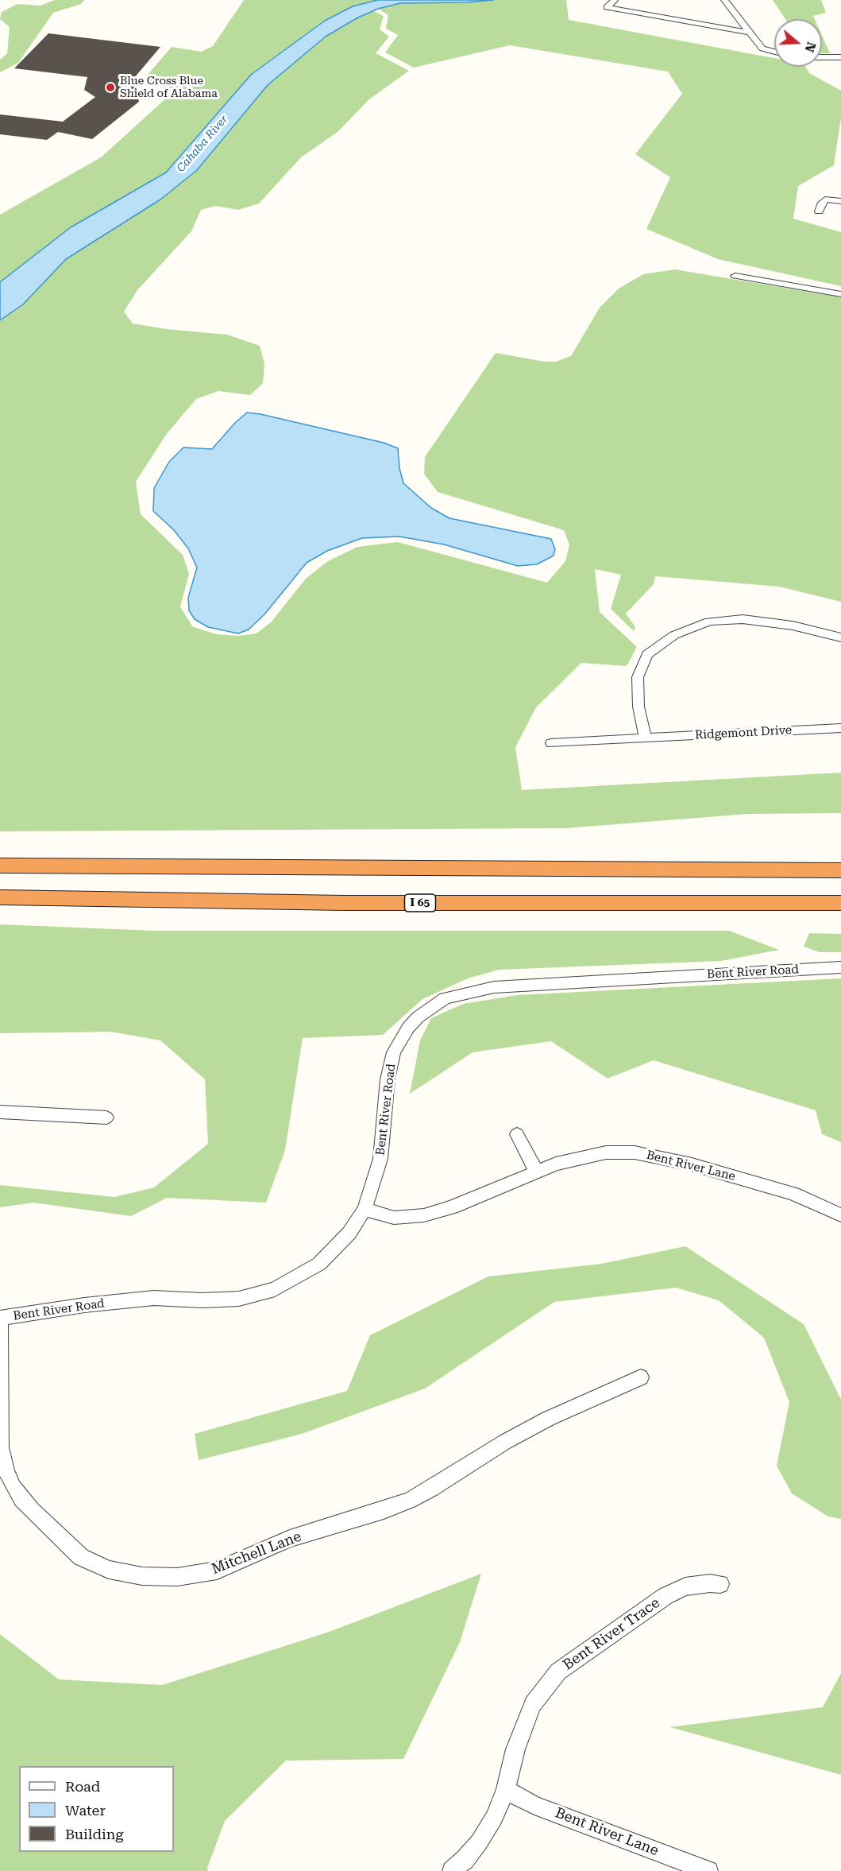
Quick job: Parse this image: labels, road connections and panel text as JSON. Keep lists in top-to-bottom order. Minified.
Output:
{"streets":{"highway":["I 65"],"street":["Ridgemont Drive","Bent River Road","Bent River Lane","Mitchell Lane","Bent River Trace"]},"crossings":[["Bent River Road","Bent River Lane"],["Bent River Road","Mitchell Lane"],["Bent River Lane","Bent River Trace"]],"water":["Cahaba River"],"places":["Blue Cross Blue Shield of Alabama"],"legend":["Road","Water","Building"],"north":"right"}
